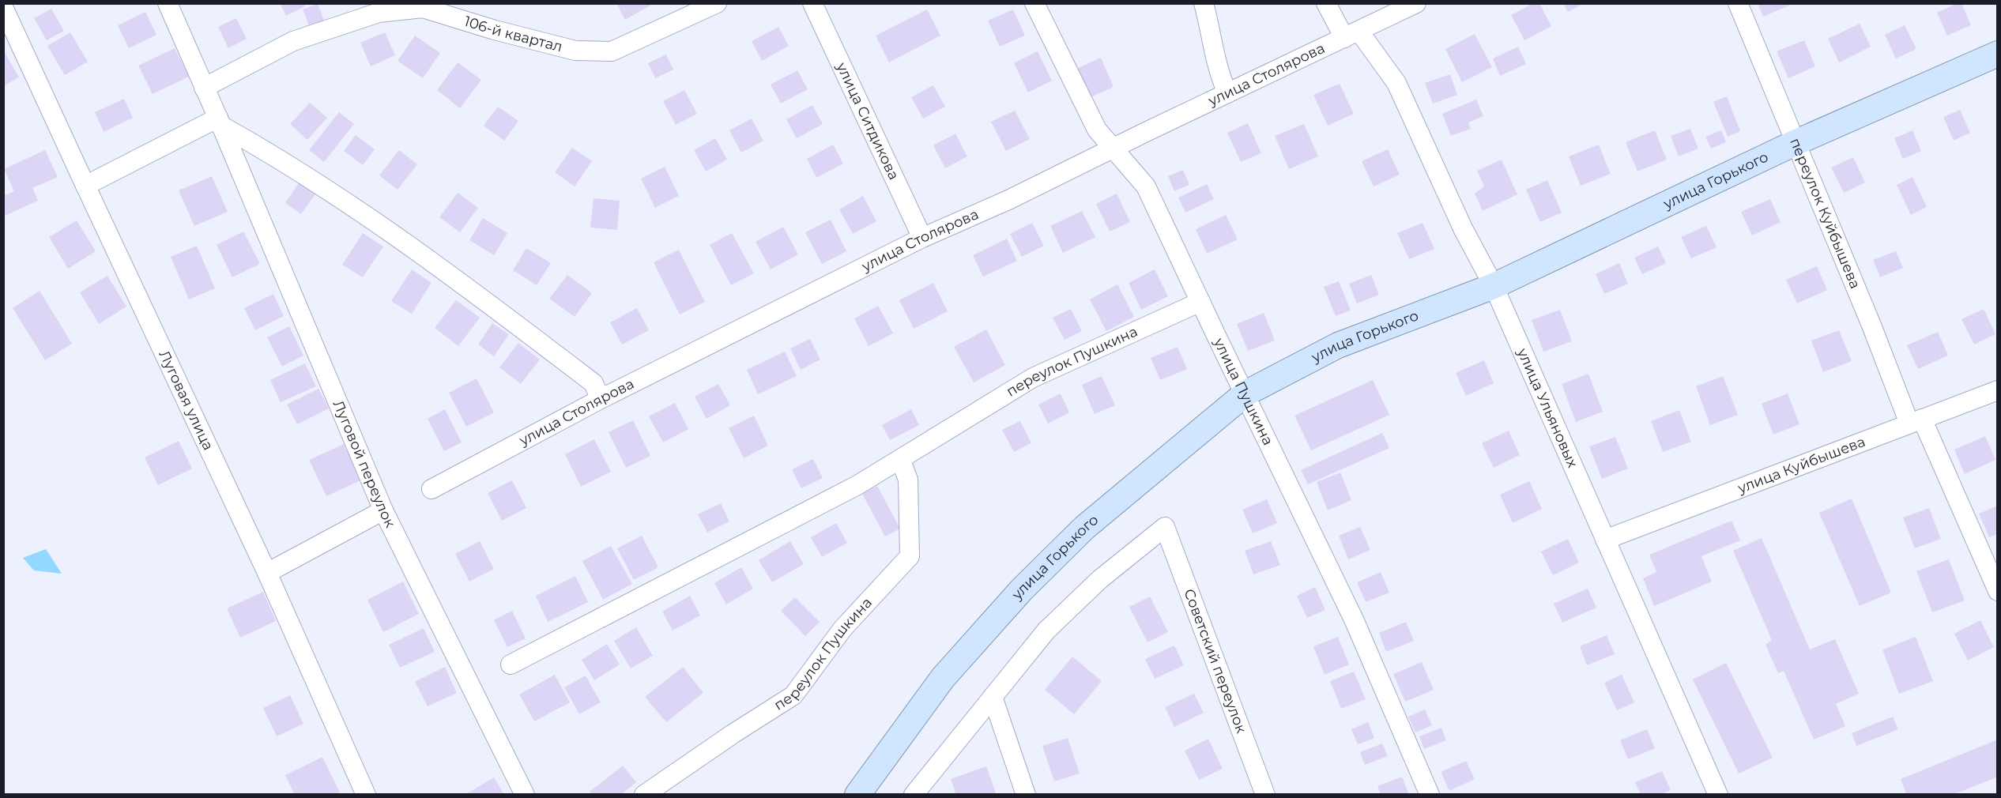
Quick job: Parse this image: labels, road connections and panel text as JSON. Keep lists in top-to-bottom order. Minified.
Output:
{"streets":{"main road":["улица Горького"],"street":["106-й квартал","улица Столярова","улица Ситдикова","переулок Куйбышева","переулок Пушкина","улица Пушкина","Луговая улица","улица Ульяновых","Луговой переулок","улица Куйбышева","Советский переулок"]},"crossings":[["106-й квартал","Луговой переулок"],["улица Столярова","улица Ситдикова"],["улица Столярова","улица Пушкина"],["улица Столярова","улица Ульяновых"],["улица Горького","переулок Куйбышева"],["улица Горького","улица Пушкина"],["улица Горького","улица Ульяновых"],["переулок Куйбышева","улица Куйбышева"],["переулок Пушкина","улица Пушкина"],["улица Ульяновых","улица Куйбышева"]]}
